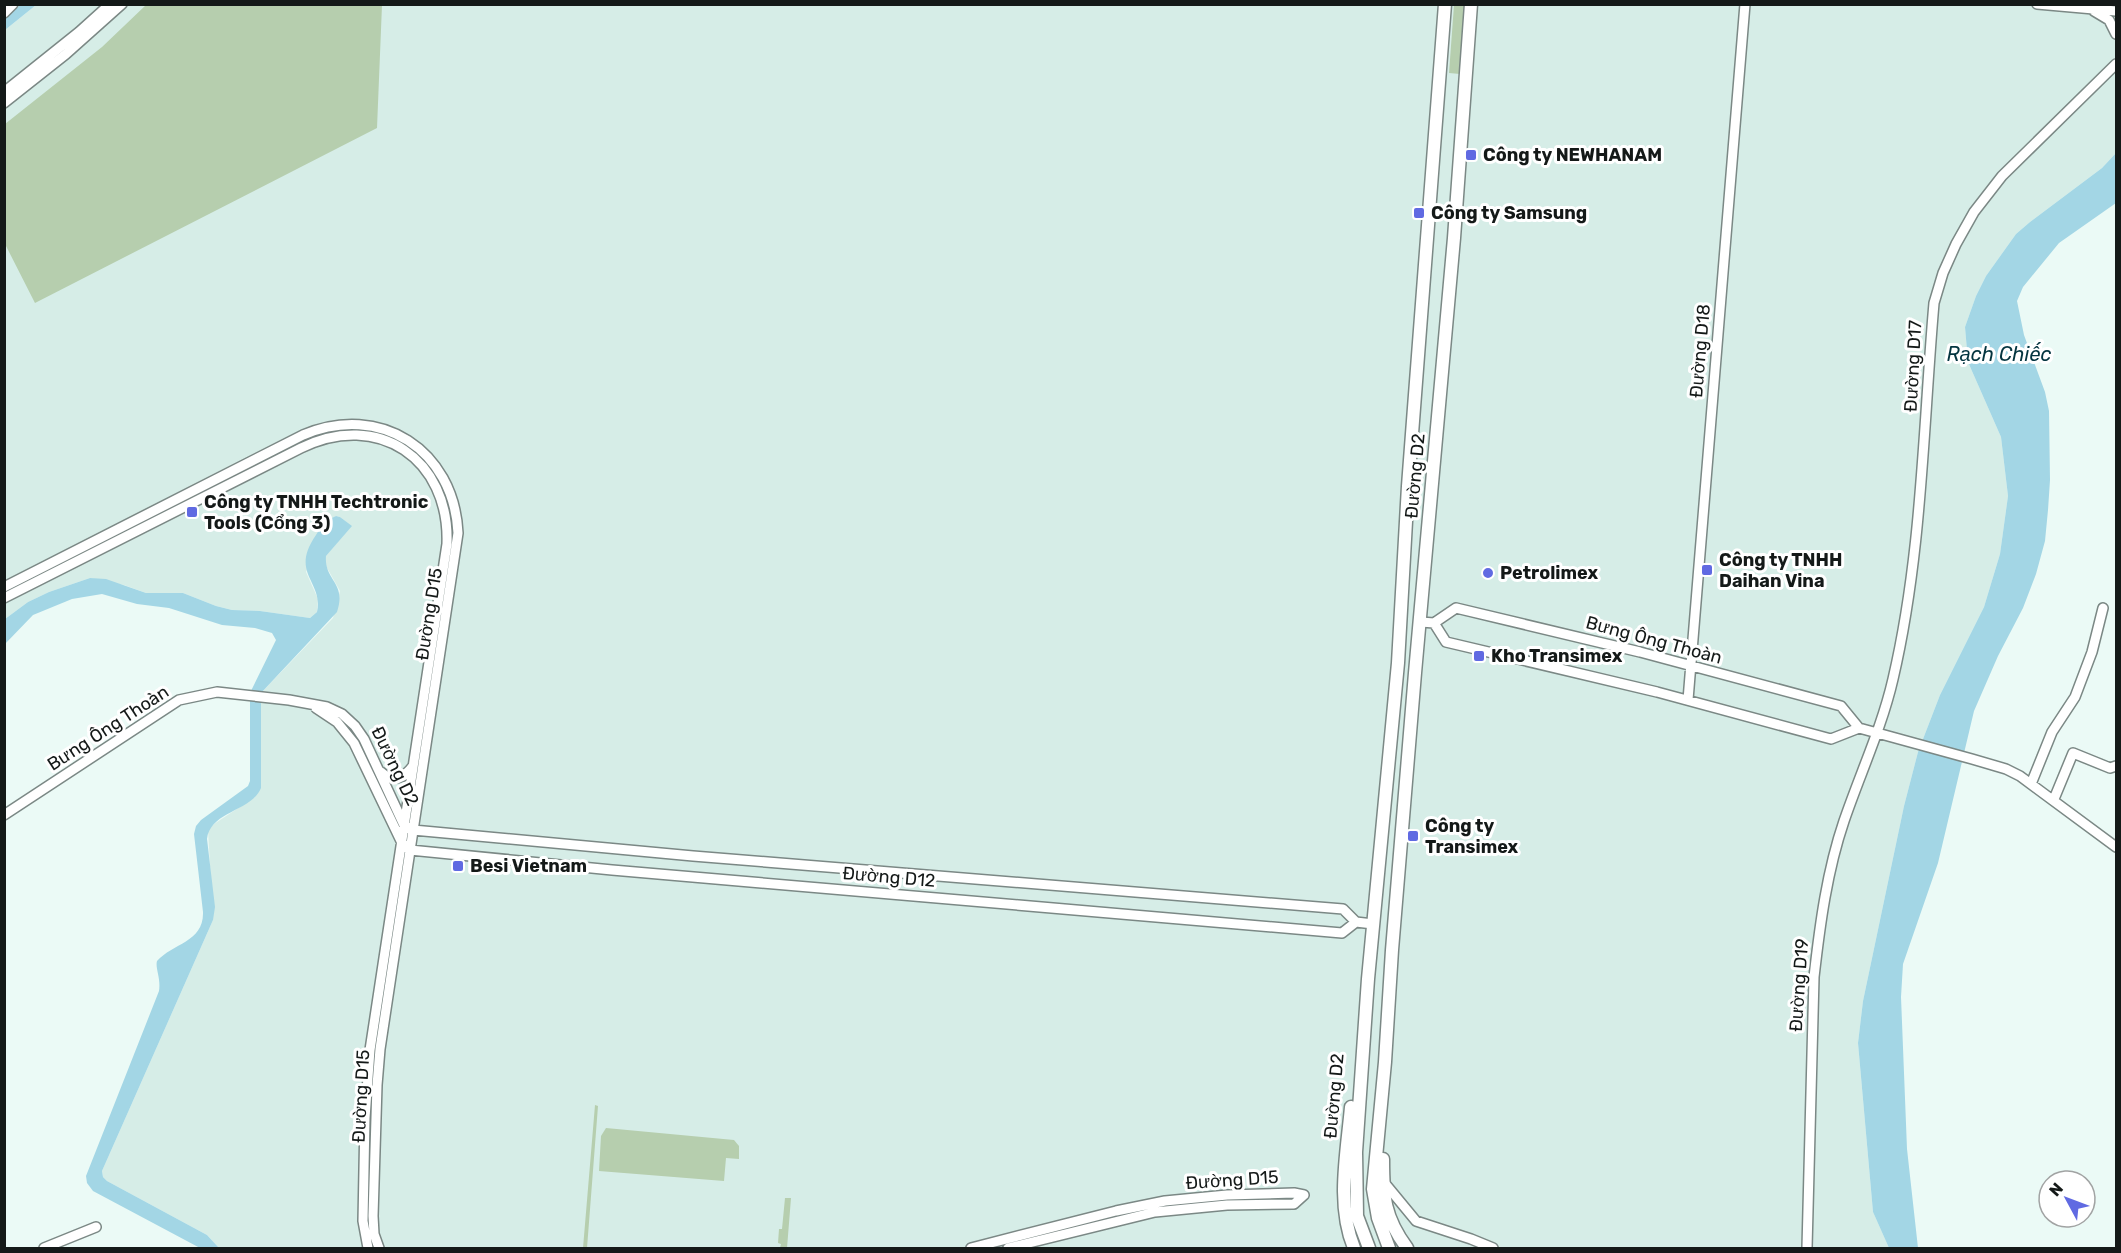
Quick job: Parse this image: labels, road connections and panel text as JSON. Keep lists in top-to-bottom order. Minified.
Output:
{"streets":{"main road":["Đường D2"],"street":["Đường D18","Đường D17","Đường D15","Bưng Ông Thoàn","Đường D12","Đường D19"]},"crossings":[["Đường D18","Bưng Ông Thoàn"],["Đường D17","Đường D19"],["Đường D2","Đường D15"],["Đường D2","Bưng Ông Thoàn"],["Đường D2","Đường D12"],["Đường D15","Đường D12"]],"water":["Rạch Chiếc"],"places":{"transit":["Công ty NEWHANAM","Công ty Samsung","Công ty TNHH Techtronic Tools (Cổng 3)","Công ty TNHH Daihan Vina","Kho Transimex","Công ty Transimex","Besi Vietnam"],"other":["Petrolimex"]},"north":"top left"}
